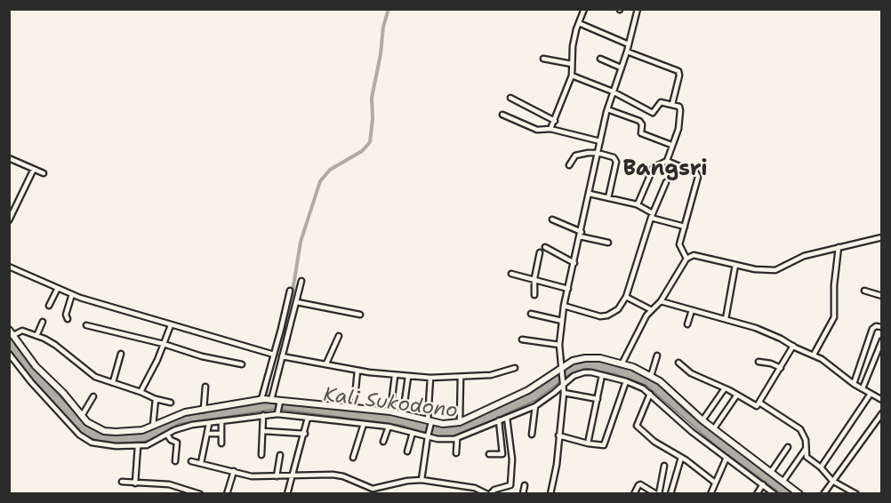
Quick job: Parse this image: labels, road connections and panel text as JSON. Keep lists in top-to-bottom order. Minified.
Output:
{"districts":["Bangsri"],"water":["Kali Sukodono"]}
